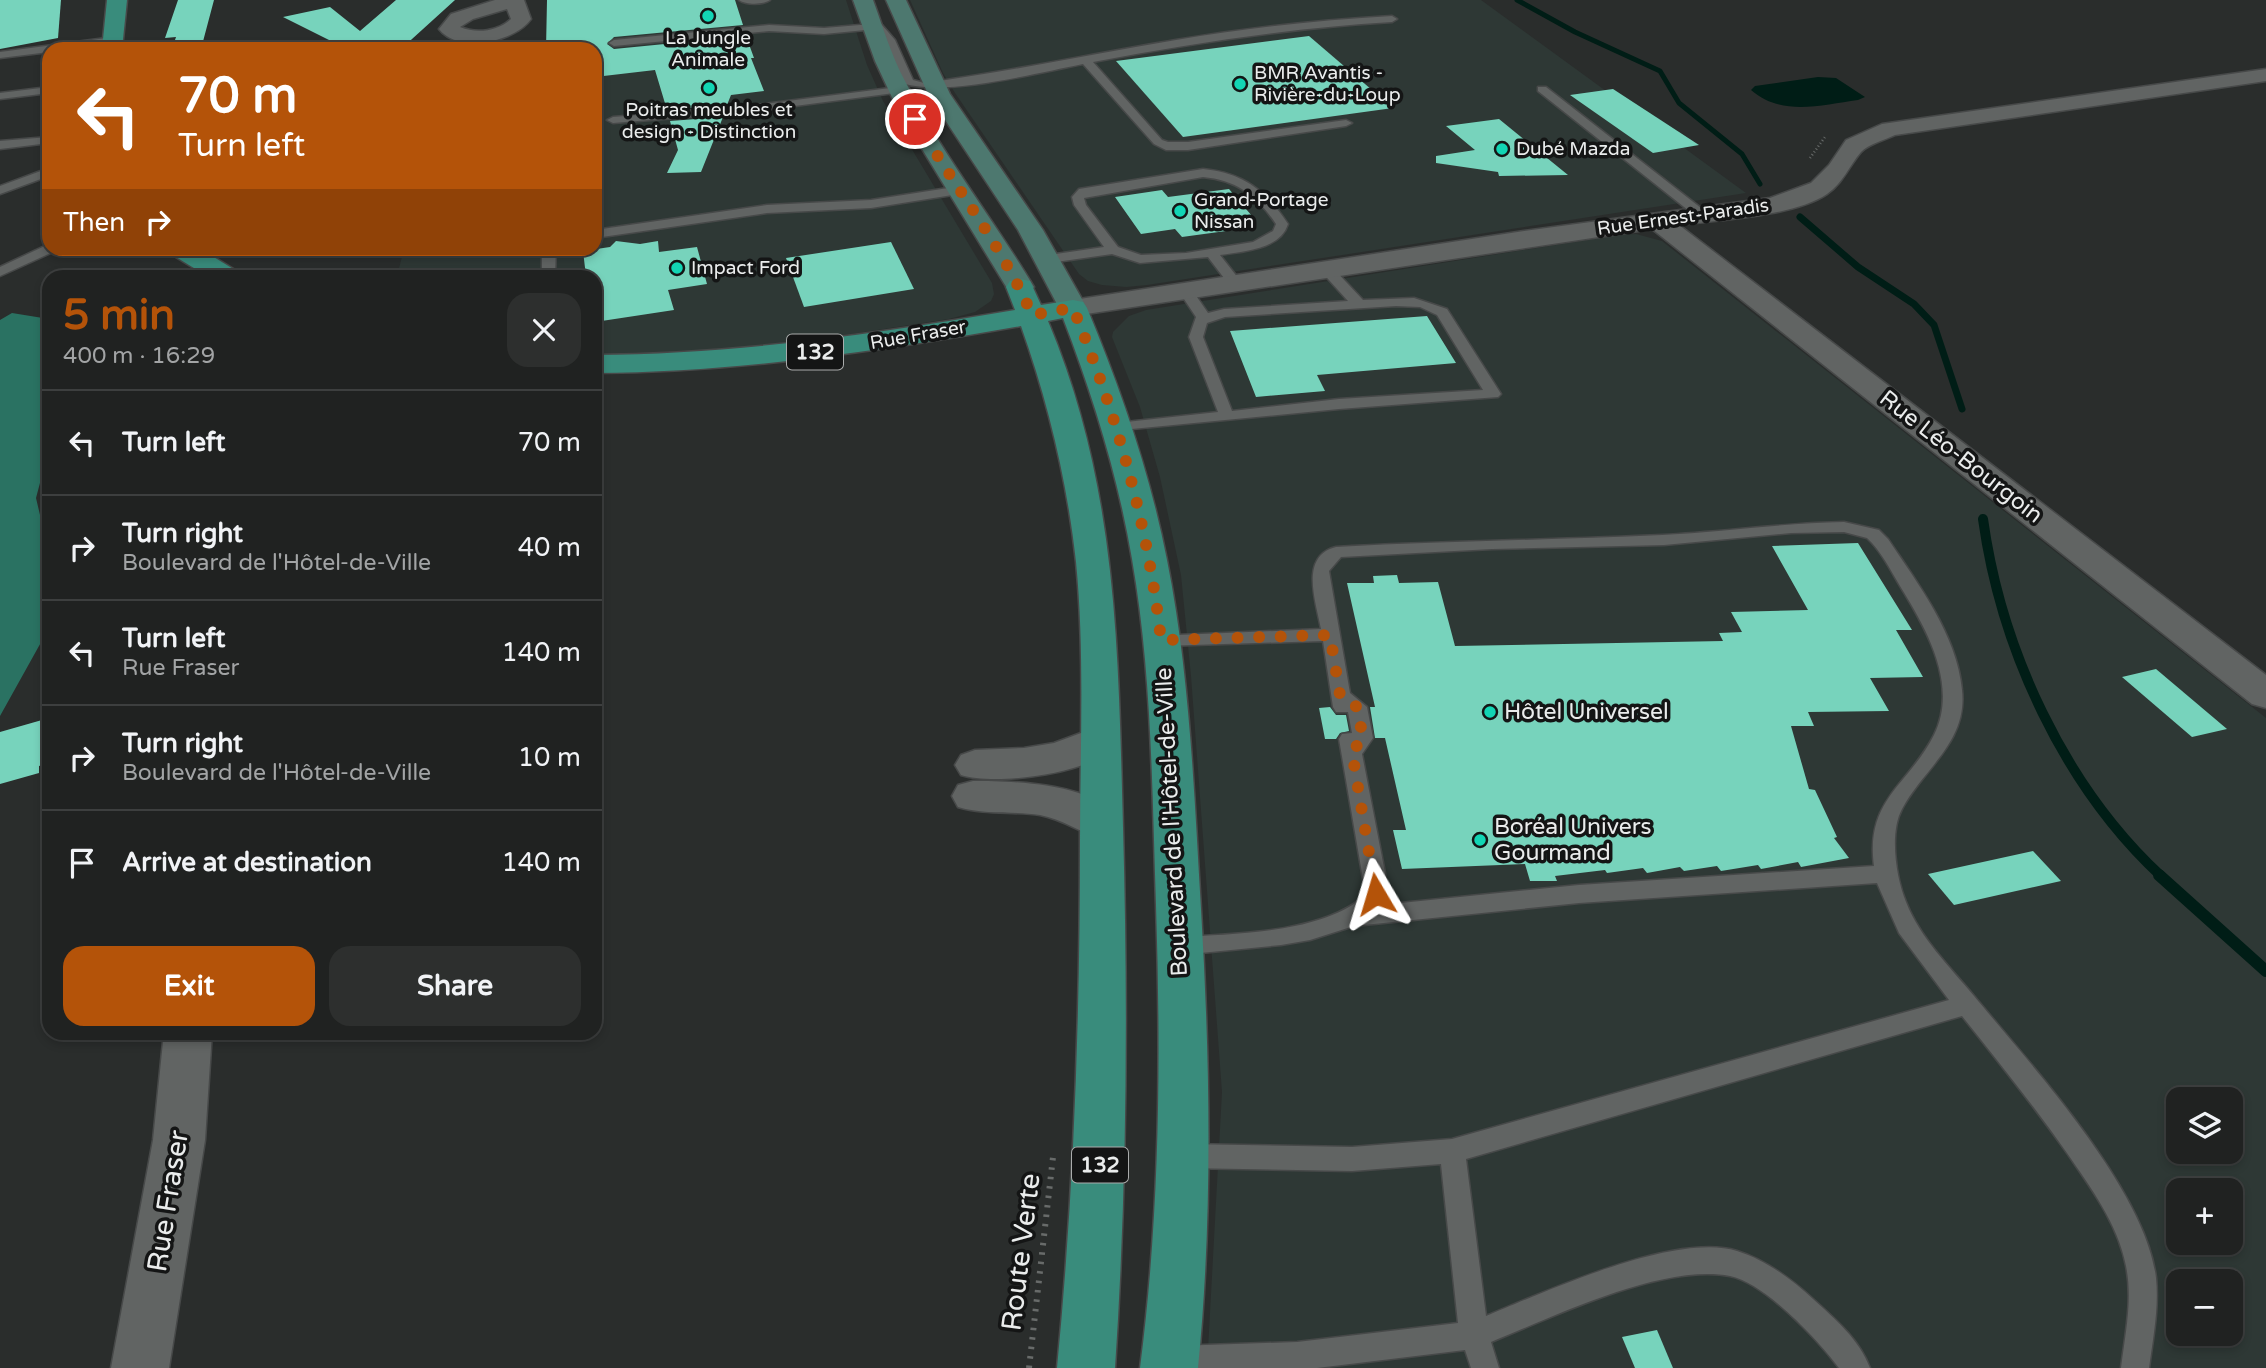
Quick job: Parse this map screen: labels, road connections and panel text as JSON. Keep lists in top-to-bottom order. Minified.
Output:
{"streets":{"main road":["Rue Fraser","132","Boulevard de l'Hôtel-de-Ville"],"street":["Rue Ernest-Paradis","Rue Léo-Bourgoin"],"path":["Route Verte"]},"crossings":[["Rue Ernest-Paradis","Rue Fraser"],["Rue Ernest-Paradis","Rue Léo-Bourgoin"],["Rue Ernest-Paradis","Boulevard de l'Hôtel-de-Ville"],["Rue Fraser","132"],["Rue Fraser","Boulevard de l'Hôtel-de-Ville"]],"places":["La Jungle Animale","BMR Avantis - Rivière-du-Loup","Poitras meubles et design - Distinction","Dubé Mazda","Grand-Portage Nissan","Impact Ford","Hôtel Universel","Boréal Univers Gourmand"],"page":{"turn":["70 m","Turn left"],"then":"Then","heading":["5 min","400 m · 16:29"],"list":[{"name":"Turn left","value":"70 m"},{"name":"Turn right","note":"Boulevard de l'Hôtel-de-Ville","value":"40 m"},{"name":"Turn left","note":"Rue Fraser","value":"140 m"},{"name":"Turn right","note":"Boulevard de l'Hôtel-de-Ville","value":"10 m"},{"name":"Arrive at destination","value":"140 m"}],"buttons":["Exit","Share"],"map_buttons":["+","−"]}}
